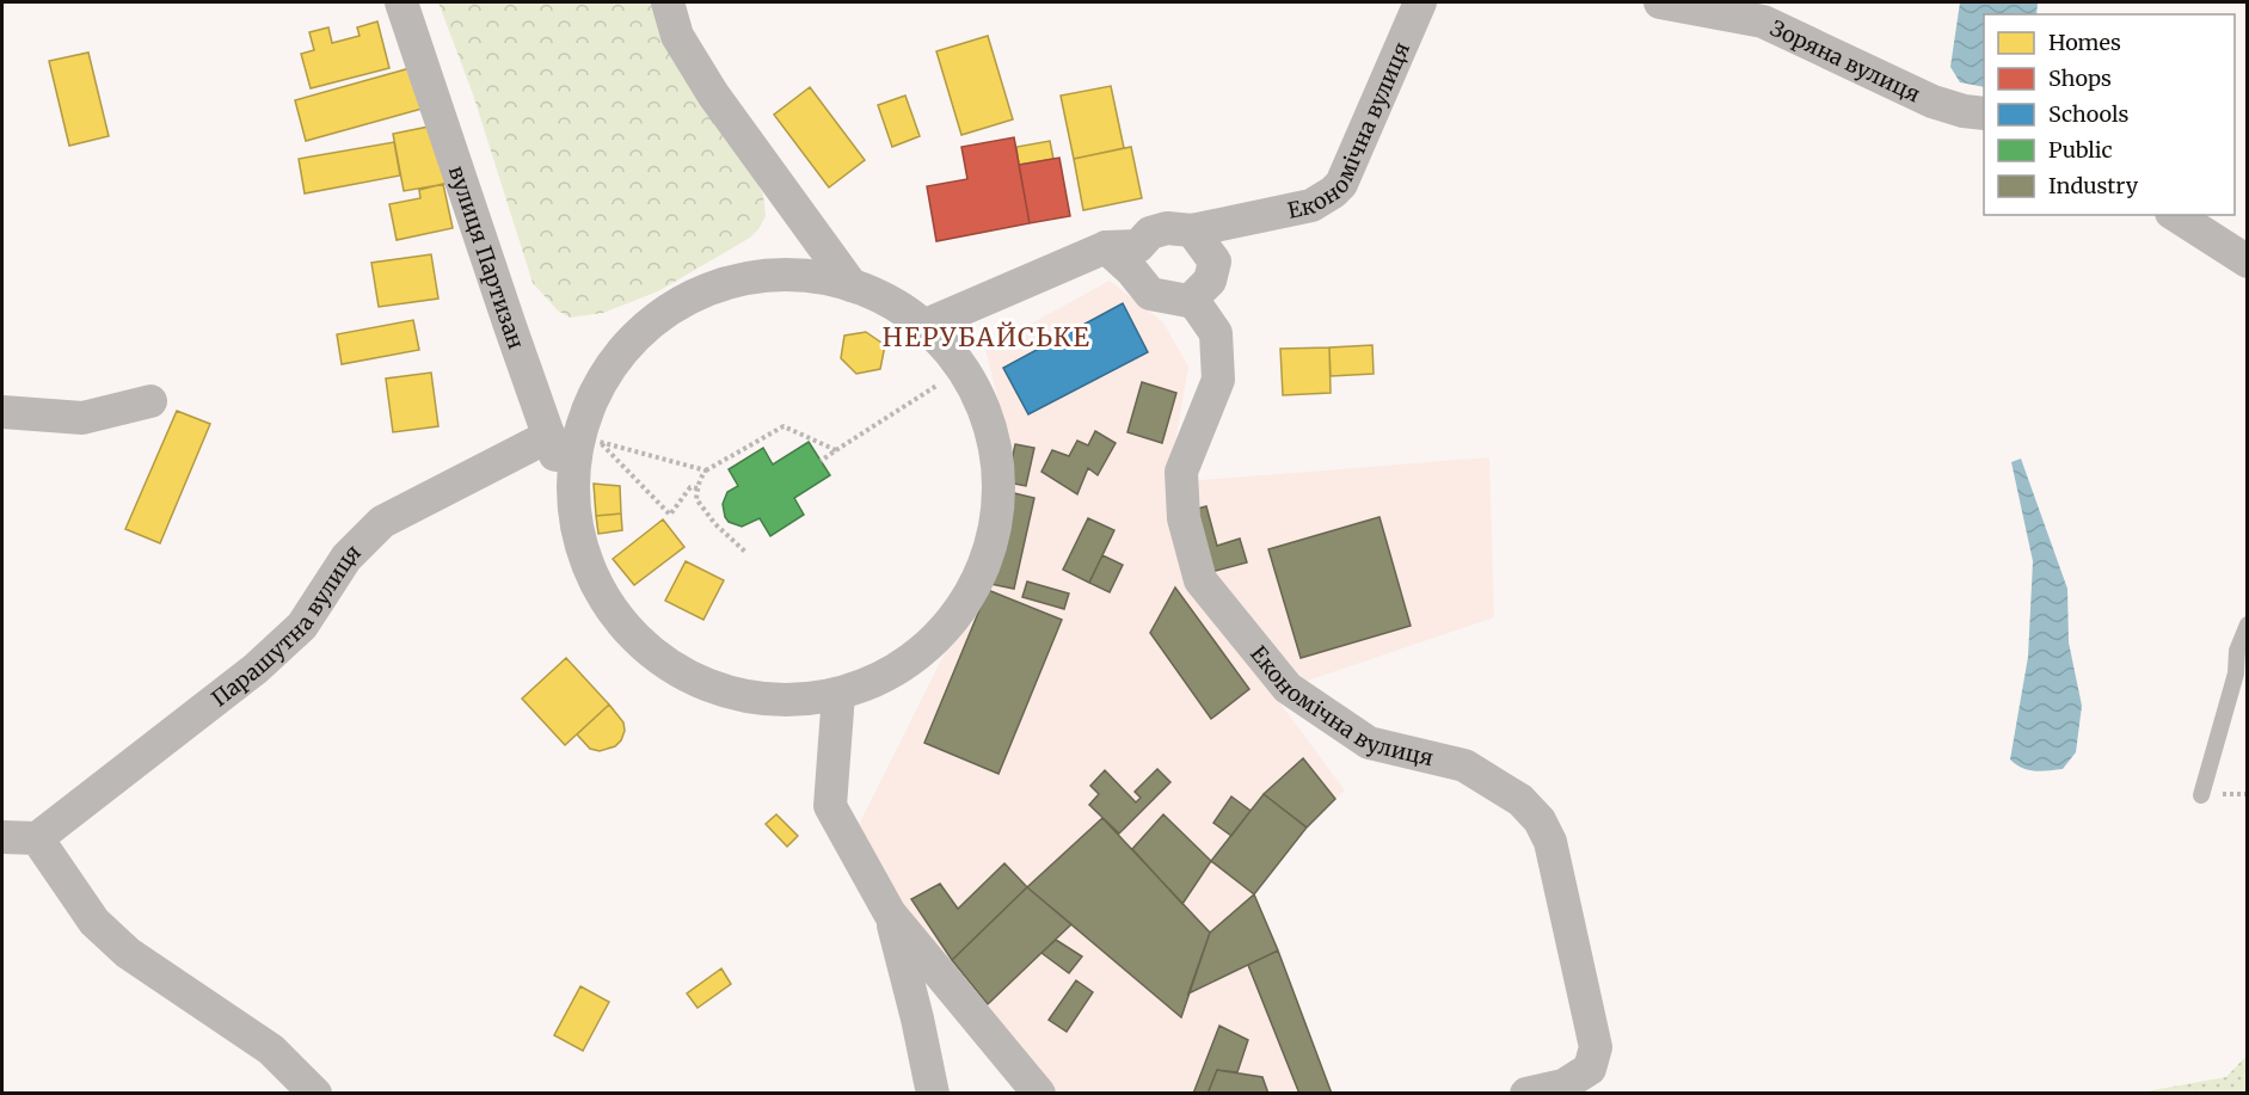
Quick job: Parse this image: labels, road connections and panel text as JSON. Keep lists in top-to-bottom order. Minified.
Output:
{"streets":{"street":["Зоряна вулиця","Економічна вулиця","вулиця Партизан","Парашутна вулиця"]},"crossings":[["вулиця Партизан","Парашутна вулиця"]],"districts":["НЕРУБАЙСЬКЕ"],"legend":["Homes","Shops","Schools","Public","Industry"]}
